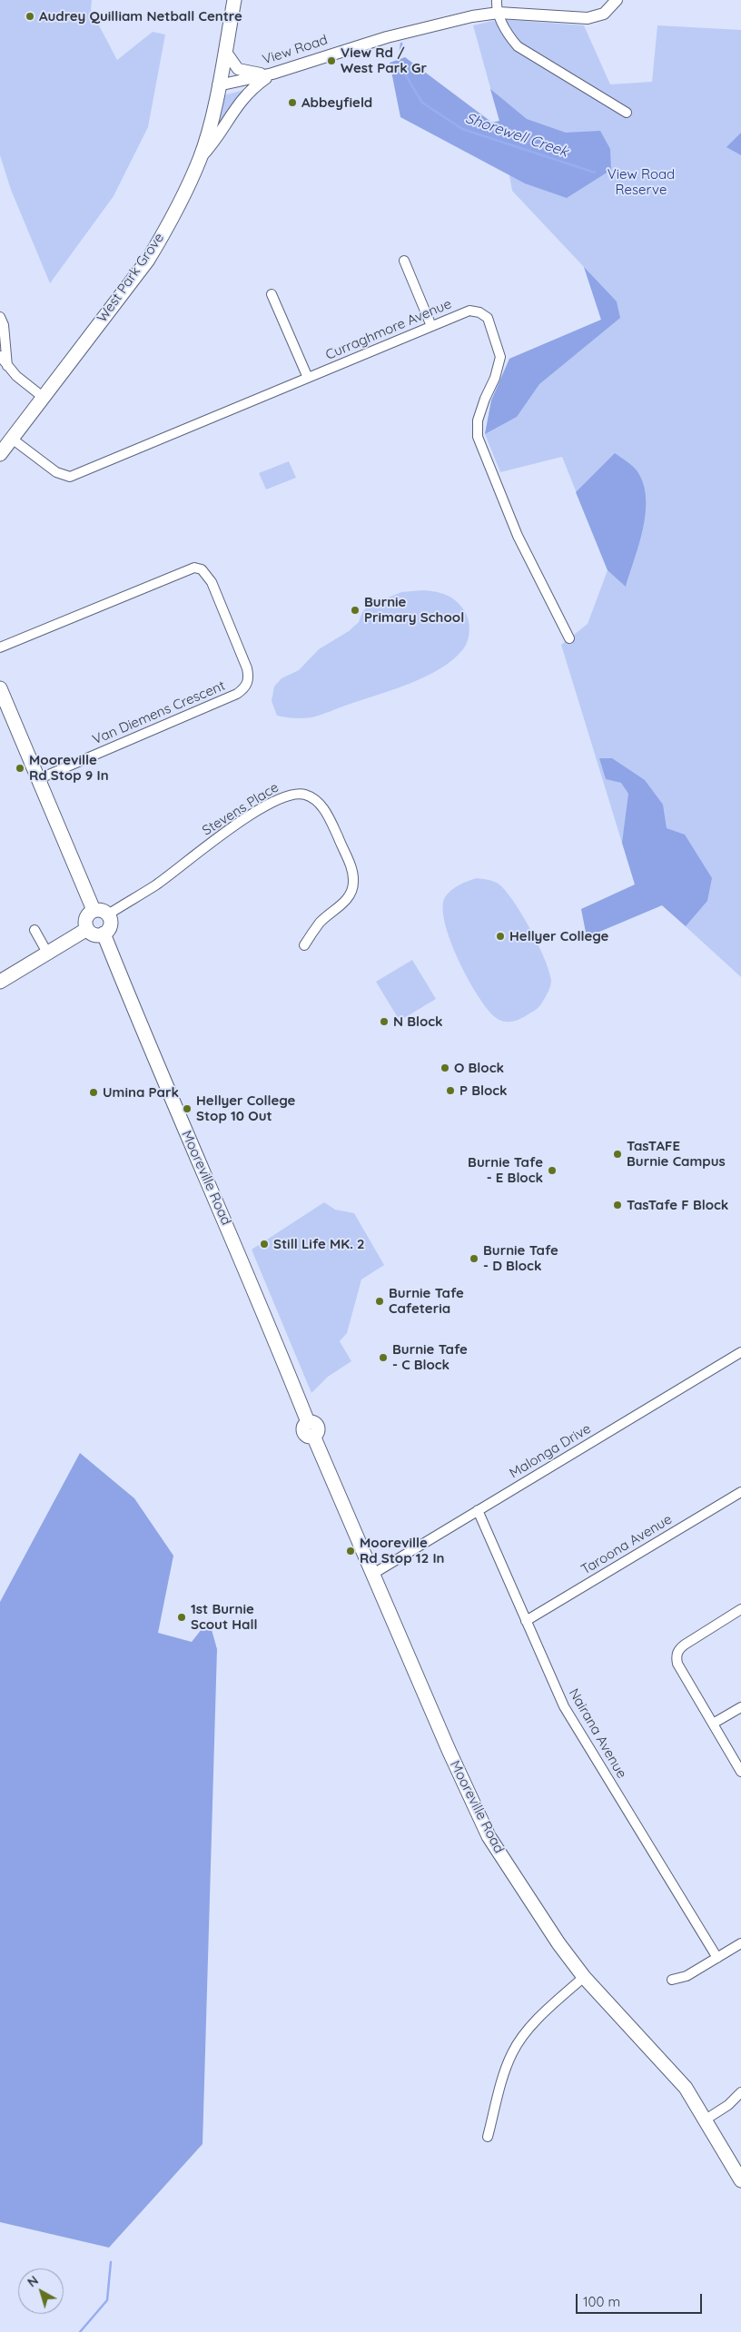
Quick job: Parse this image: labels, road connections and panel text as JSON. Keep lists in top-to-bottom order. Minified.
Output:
{"streets":{"main road":["West Park Grove","Mooreville Road"],"street":["View Road","Curraghmore Avenue","Van Diemens Crescent","Stevens Place","Malonga Drive","Taroona Avenue","Nairana Avenue"]},"crossings":[["View Road","West Park Grove"],["West Park Grove","Curraghmore Avenue"],["Stevens Place","Mooreville Road"],["Mooreville Road","Malonga Drive"],["Malonga Drive","Nairana Avenue"],["Taroona Avenue","Nairana Avenue"]],"water":["Shorewell Creek"],"parks":["View Road Reserve"],"places":["Audrey Quilliam Netball Centre","View Rd / West Park Gr","Abbeyfield","Burnie Primary School","Mooreville Rd Stop 9 In","Hellyer College","N Block","O Block","P Block","Umina Park","Hellyer College Stop 10 Out","TasTAFE Burnie Campus","Burnie Tafe - E Block","TasTafe F Block","Still Life MK. 2","Burnie Tafe - D Block","Burnie Tafe Cafeteria","Burnie Tafe - C Block","Mooreville Rd Stop 12 In","1st Burnie Scout Hall"],"scale_bar":"100 m","north":"top left"}
